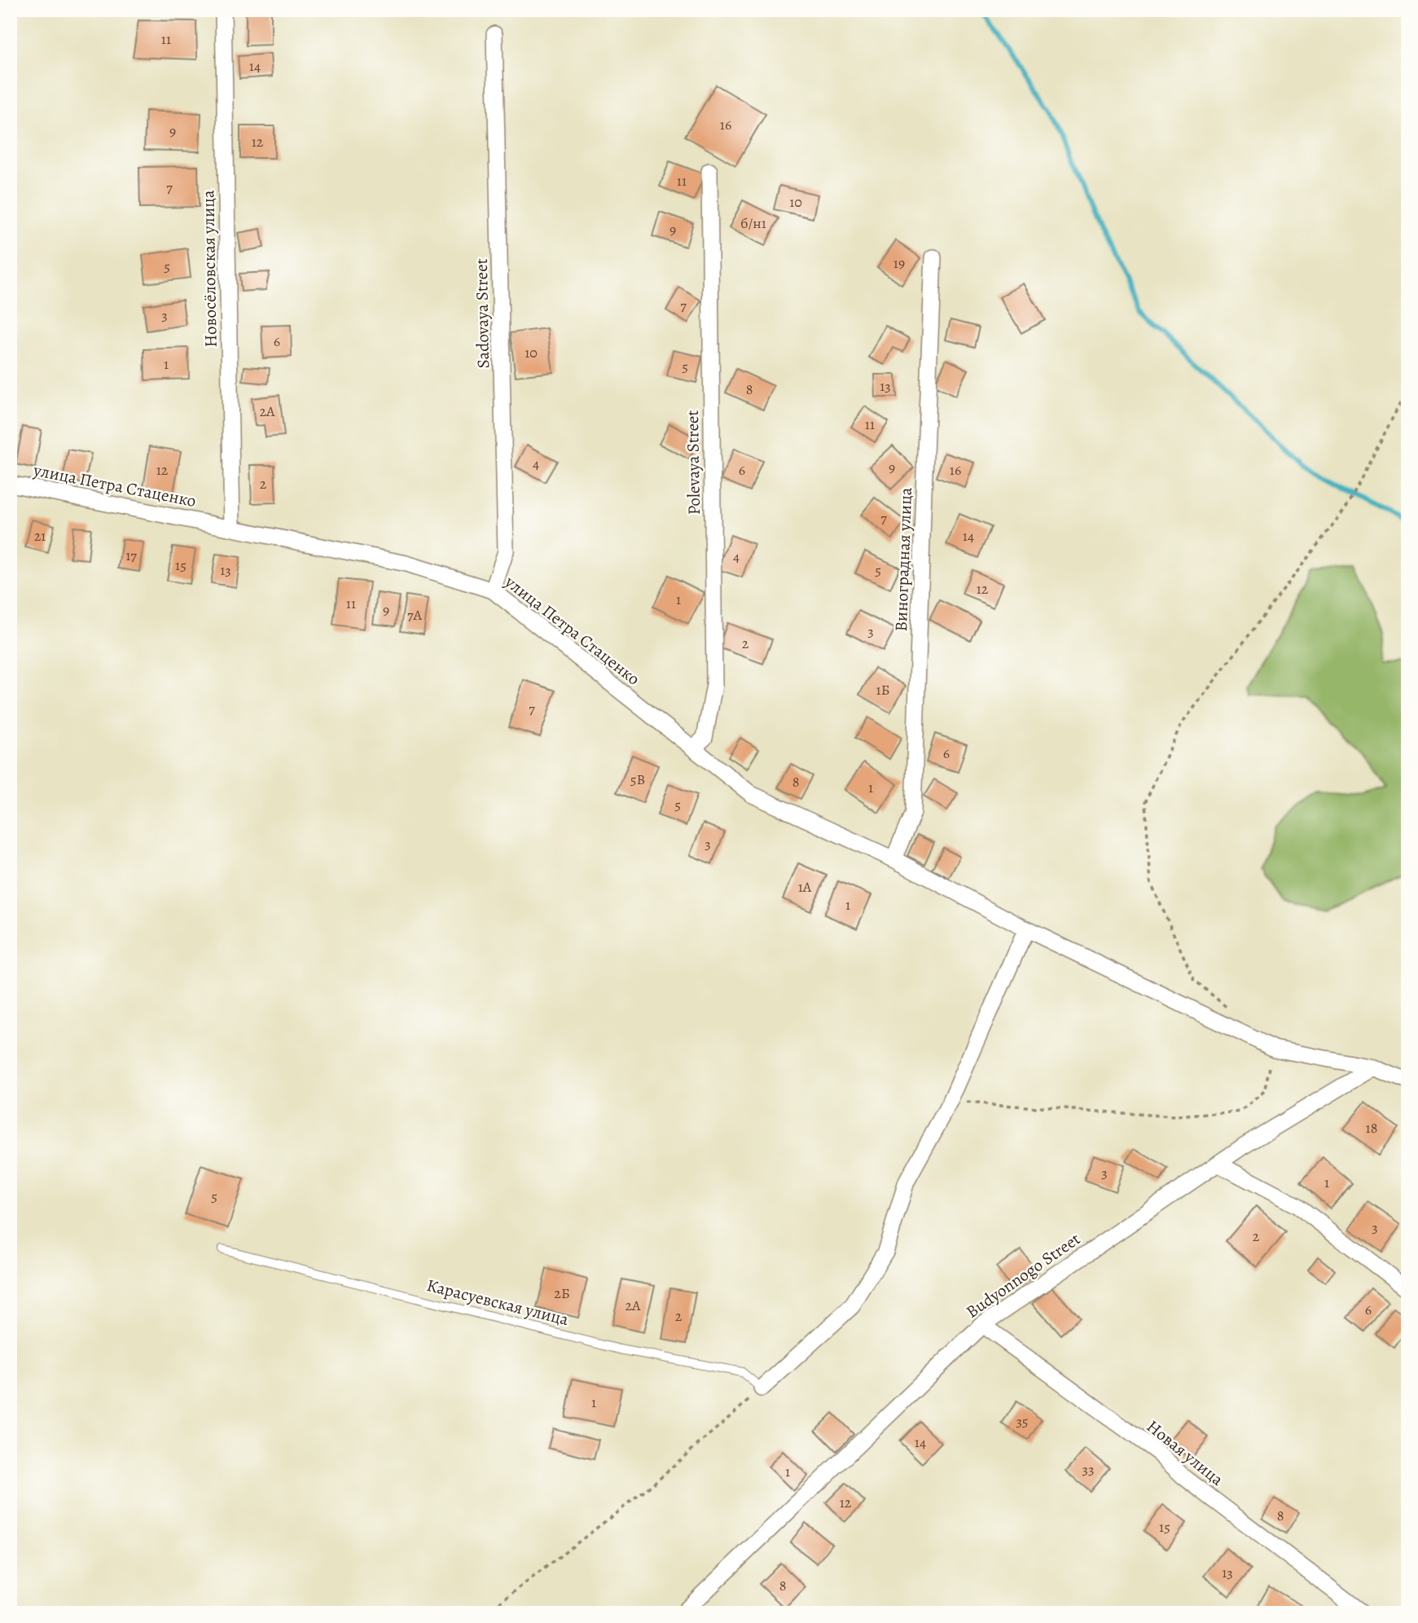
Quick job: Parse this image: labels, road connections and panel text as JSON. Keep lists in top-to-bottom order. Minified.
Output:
{"streets":{"street":["Новосёловская улица","Sadovaya Street","Polevaya Street","улица Петра Стаценко","Виноградная улица","Budyonnogo Street","Новая улица"],"lane":["Карасуевская улица"]},"crossings":[["Новосёловская улица","улица Петра Стаценко"],["Sadovaya Street","улица Петра Стаценко"],["Polevaya Street","улица Петра Стаценко"],["улица Петра Стаценко","Виноградная улица"],["улица Петра Стаценко","Budyonnogo Street"],["Budyonnogo Street","Новая улица"]],"house_numbers":["11","14","16","9","12","11","7","10","б/н1","9","19","5","7","3","6","10","1","5","13","8","2А","11","4","9","12","6","16","2","7","21","14","17","4","15","13","5","12","1","11","9","7А","3","2","1Б","7","6","5В","8","1","5","3","1А","1","18","3","1","5","3","2","2Б","2А","6","2","1","35","14","33","1","12","8","15","13","8"]}
